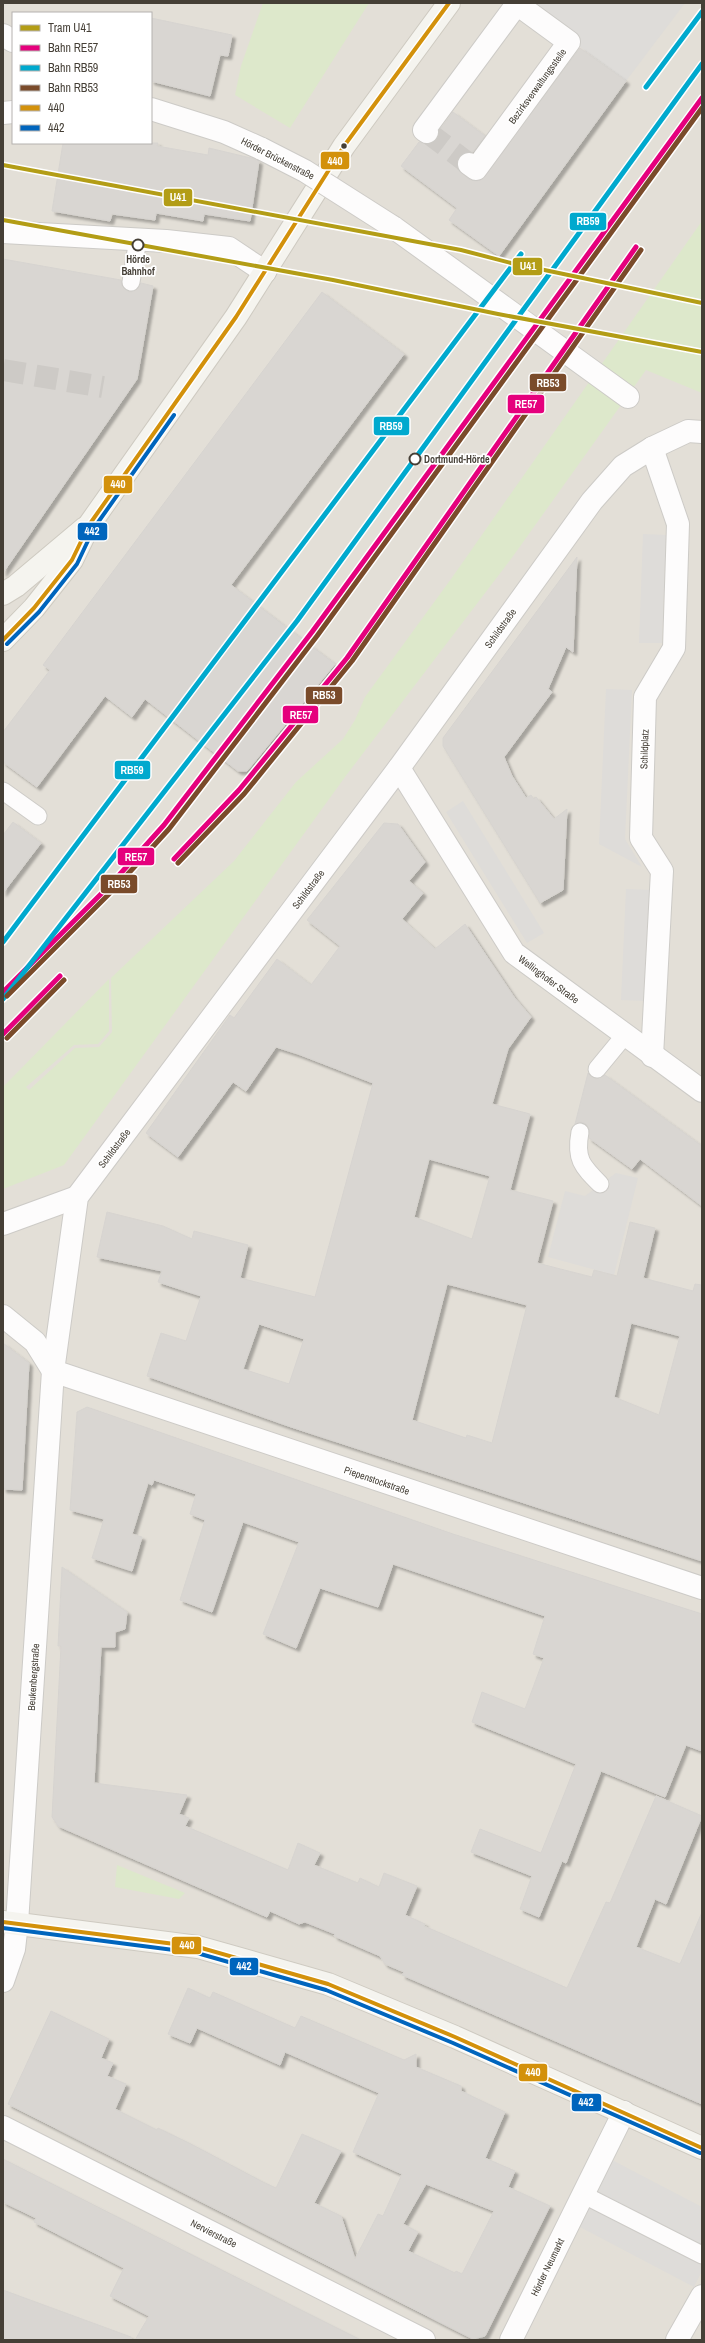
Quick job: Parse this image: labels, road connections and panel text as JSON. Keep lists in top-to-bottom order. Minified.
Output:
{"streets":{"street":["Bezirksverwaltungsstelle","Hörder Brückenstraße","Schildstraße","Schildplatz","Wellinghofer Straße","Piepenstockstraße","Beukenbergstraße","Nervierstraße","Hörder Neumarkt"]},"crossings":[["Schildstraße","Schildplatz"],["Schildstraße","Wellinghofer Straße"],["Schildstraße","Piepenstockstraße"],["Schildstraße","Beukenbergstraße"],["Schildplatz","Wellinghofer Straße"],["Piepenstockstraße","Beukenbergstraße"]],"places":["Hörde Bahnhof","Dortmund-Hörde"],"lines":["transit line 440","rail line RB59","rail line RE57","rail line RB53","tram line U41","transit line 442"],"legend":["Tram U41","Bahn RE57","Bahn RB59","Bahn RB53","440","442"]}
